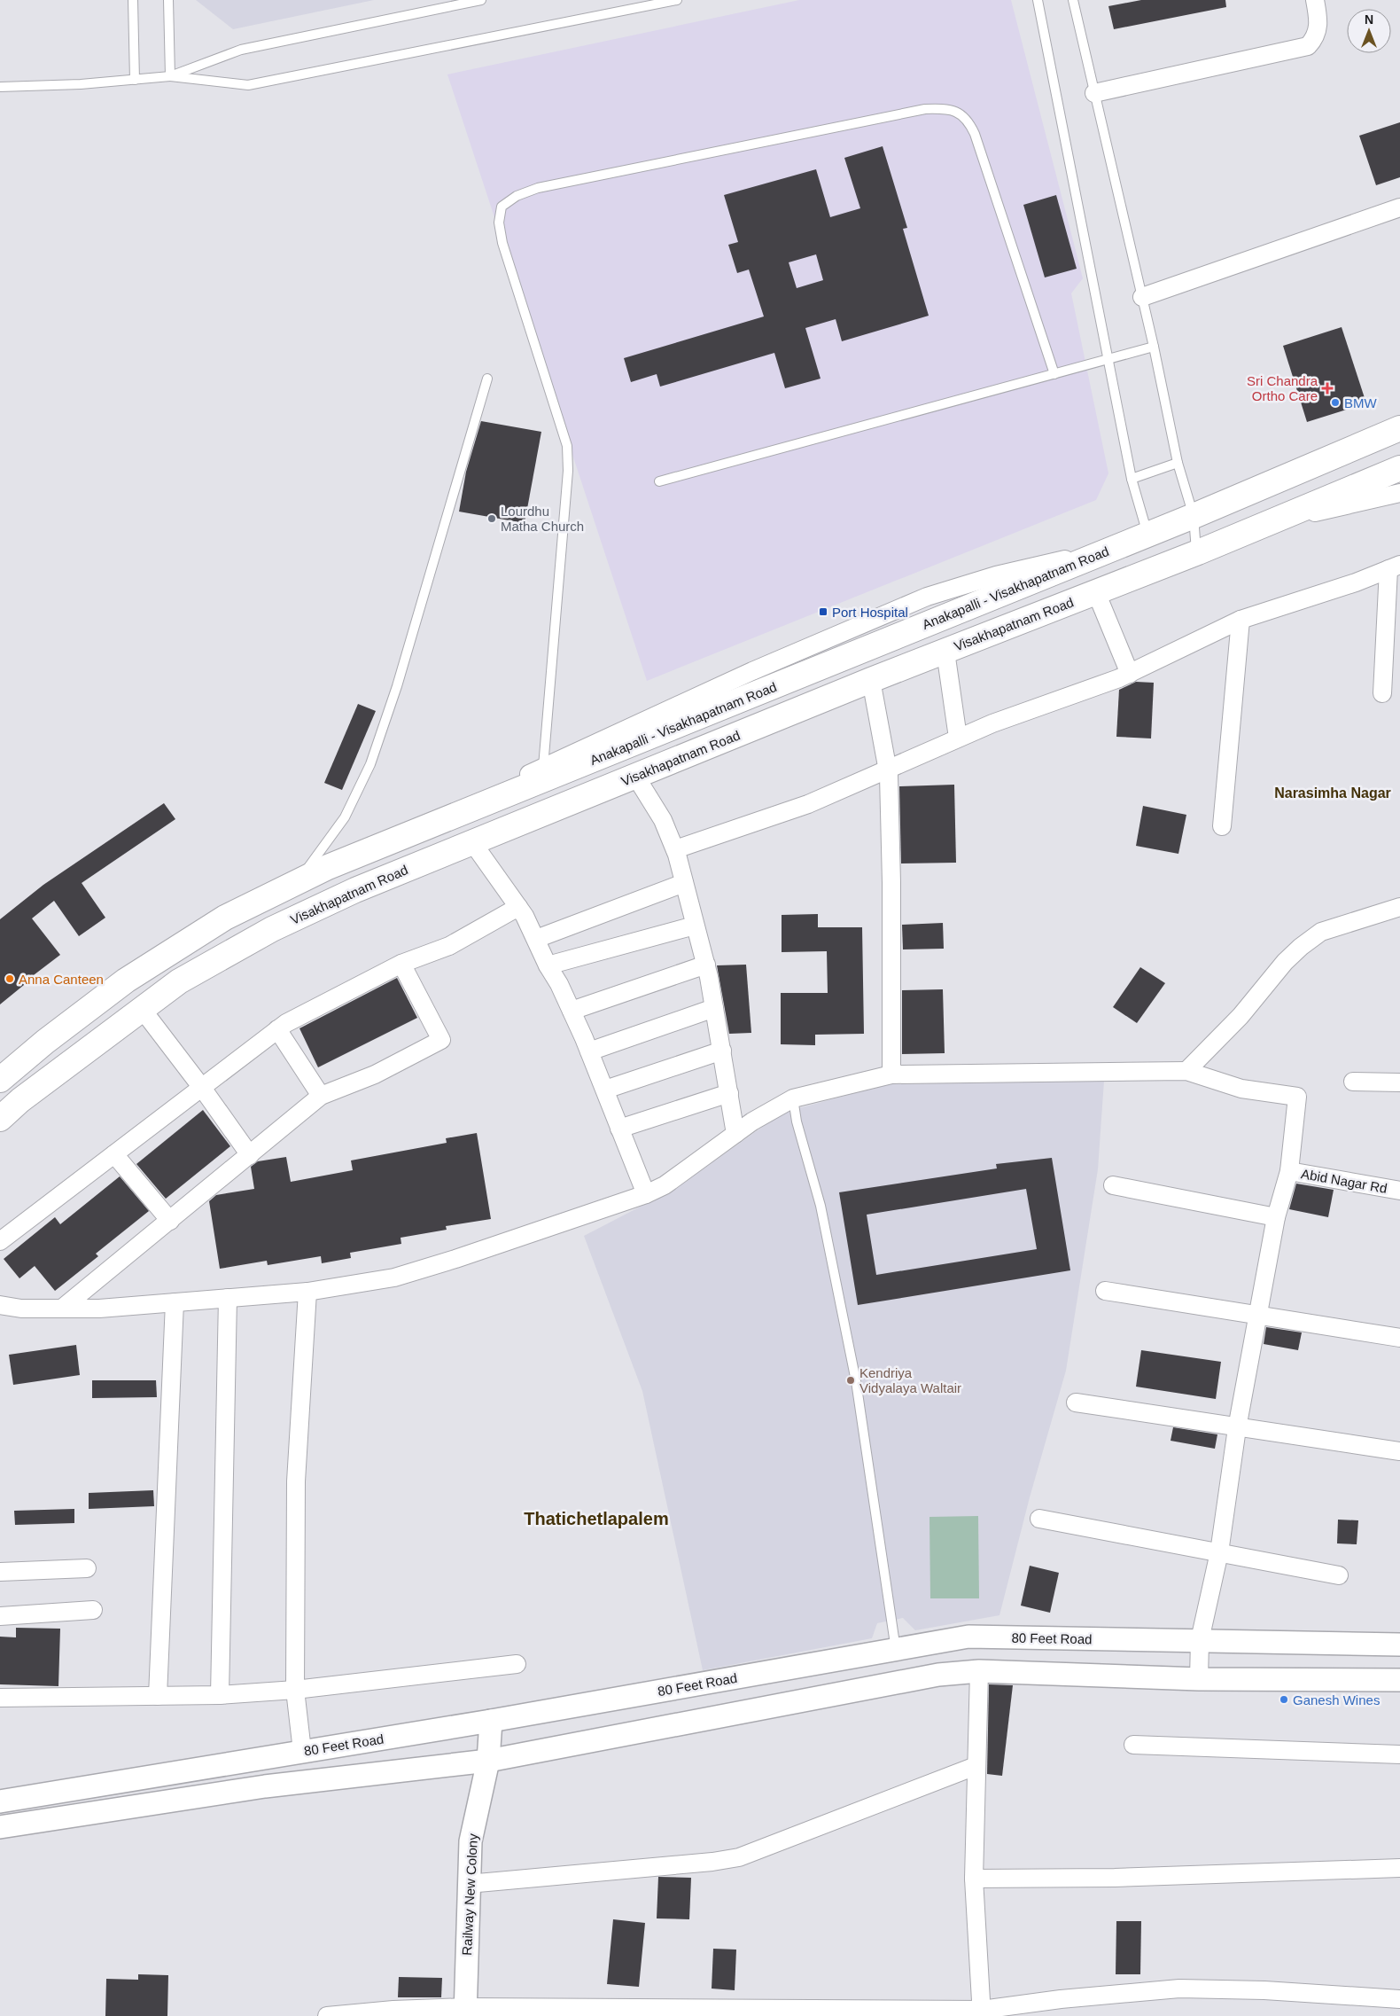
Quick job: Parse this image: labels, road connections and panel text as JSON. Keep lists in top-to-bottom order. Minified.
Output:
{"streets":{"main road":["Anakapalli - Visakhapatnam Road","Visakhapatnam Road"],"street":["Abid Nagar Rd","80 Feet Road","Railway New Colony"]},"crossings":[["80 Feet Road","Railway New Colony"]],"districts":["Narasimha Nagar","Thatichetlapalem"],"places":{"health":["Sri Chandra Ortho Care"],"other":["BMW","Lourdhu Matha Church","Anna Canteen","Kendriya Vidyalaya Waltair","Ganesh Wines"],"transit":["Port Hospital"]},"north":"top"}
